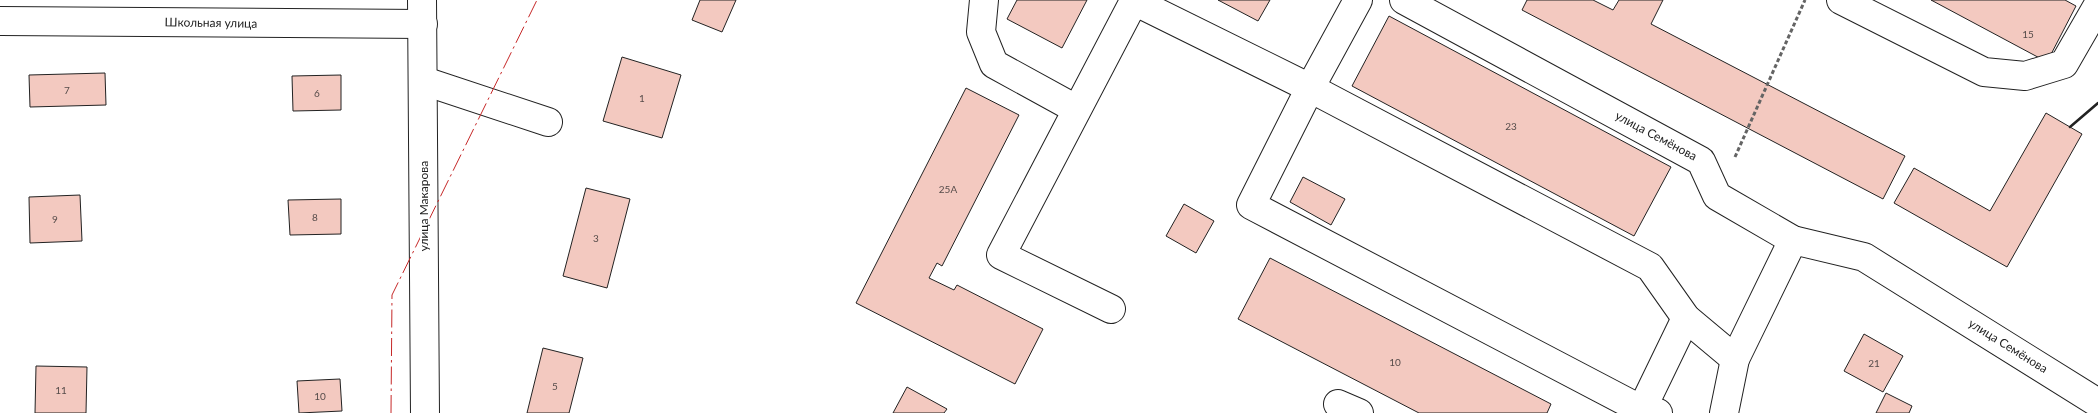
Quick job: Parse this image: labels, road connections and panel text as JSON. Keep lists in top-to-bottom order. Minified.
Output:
{"streets":{"street":["Школьная улица","улица Семёнова","улица Макарова"]},"crossings":[["Школьная улица","улица Макарова"]],"house_numbers":["15","7","6","1","23","25А","8","9","3","10","21","5","11","10"]}
